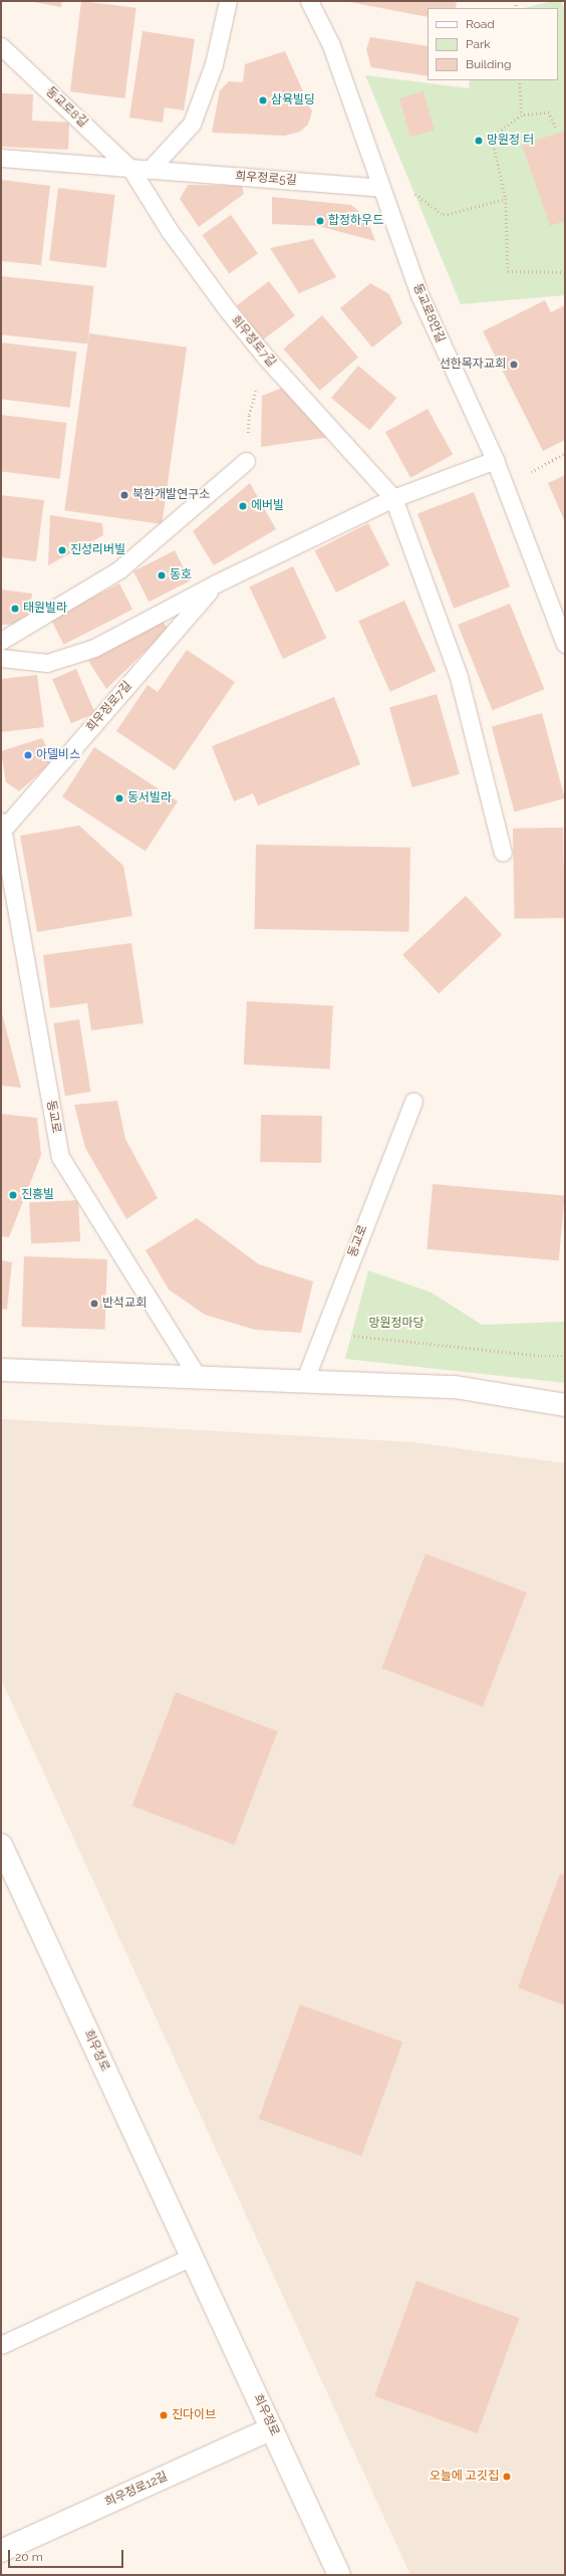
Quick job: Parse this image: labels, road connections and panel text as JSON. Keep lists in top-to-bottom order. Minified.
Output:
{"streets":{"street":["희우정로","희우정로12길"],"lane":["동교로8길","희우정로5길","동교로8안길","희우정로7길","동교로"]},"crossings":[["동교로8길","희우정로5길"],["동교로8길","희우정로7길"],["희우정로5길","동교로8안길"],["희우정로5길","희우정로7길"],["동교로8안길","희우정로7길"],["희우정로7길","동교로"],["희우정로","희우정로12길"]],"parks":["망원정마당"],"places":["삼육빌딩","망원정 터","합정하우드","선한목자교회","북한개발연구소","에버빌","진성리버빌","동호","태원빌라","아델비스","동서빌라","진흥빌","반석교회","진다이브","오늘에 고깃집"],"legend":["Road","Park","Building"],"scale_bar":"20 m"}
